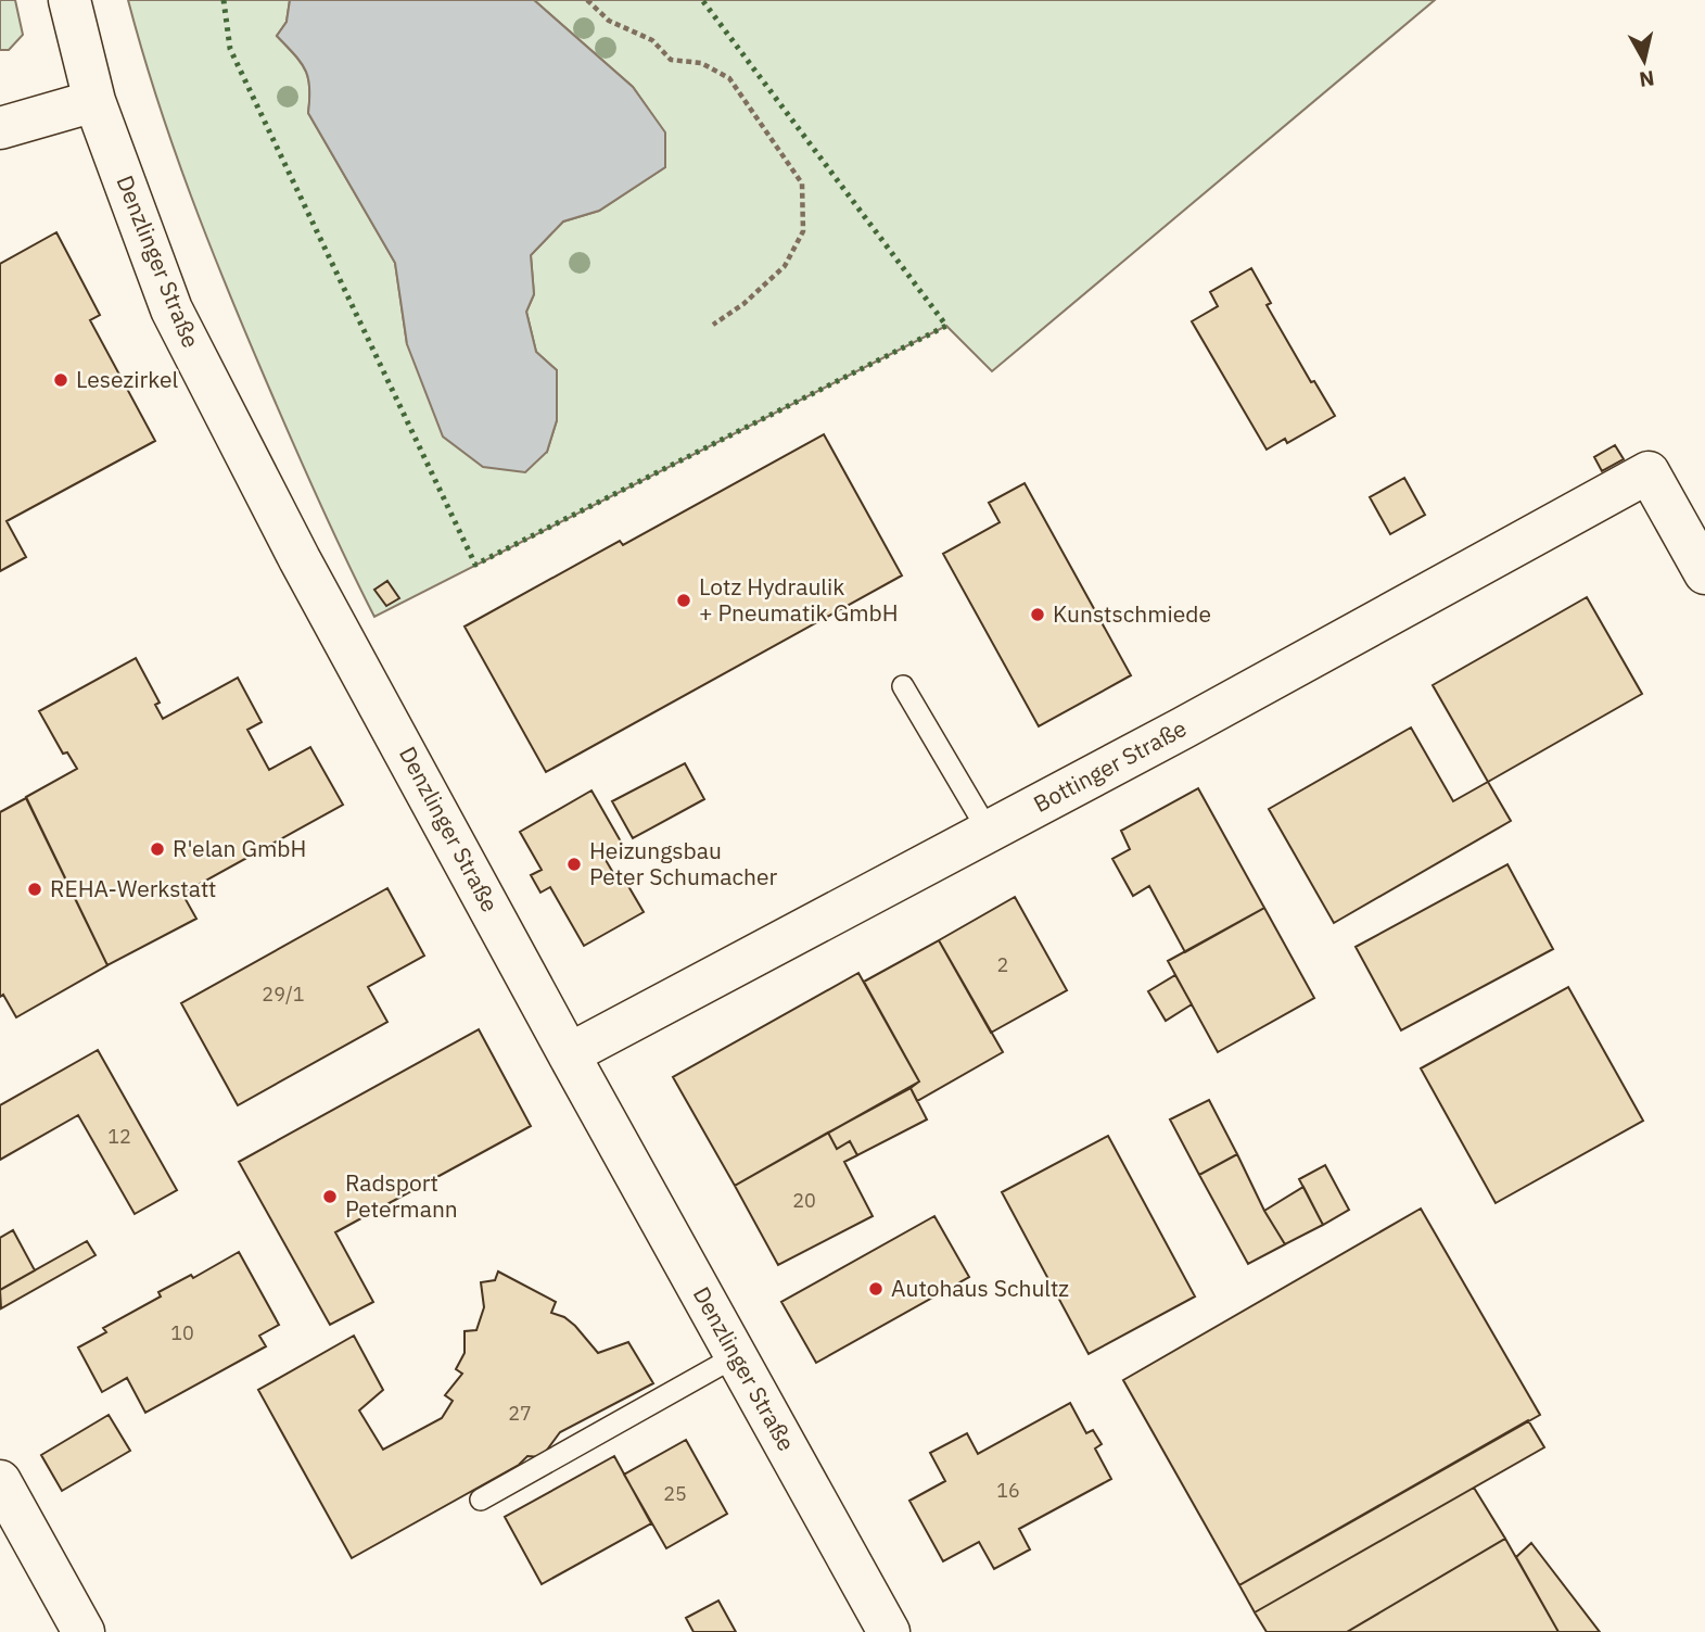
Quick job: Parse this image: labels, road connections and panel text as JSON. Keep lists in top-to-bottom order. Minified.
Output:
{"streets":{"street":["Denzlinger Straße","Bottinger Straße"]},"crossings":[["Denzlinger Straße","Bottinger Straße"]],"places":["Lesezirkel","Lotz Hydraulik + Pneumatik GmbH","Kunstschmiede","R'elan GmbH","Heizungsbau Peter Schumacher","REHA-Werkstatt","Radsport Petermann","Autohaus Schultz"],"house_numbers":["2","29/1","12","20","10","27","16","25"],"north":"bottom"}
